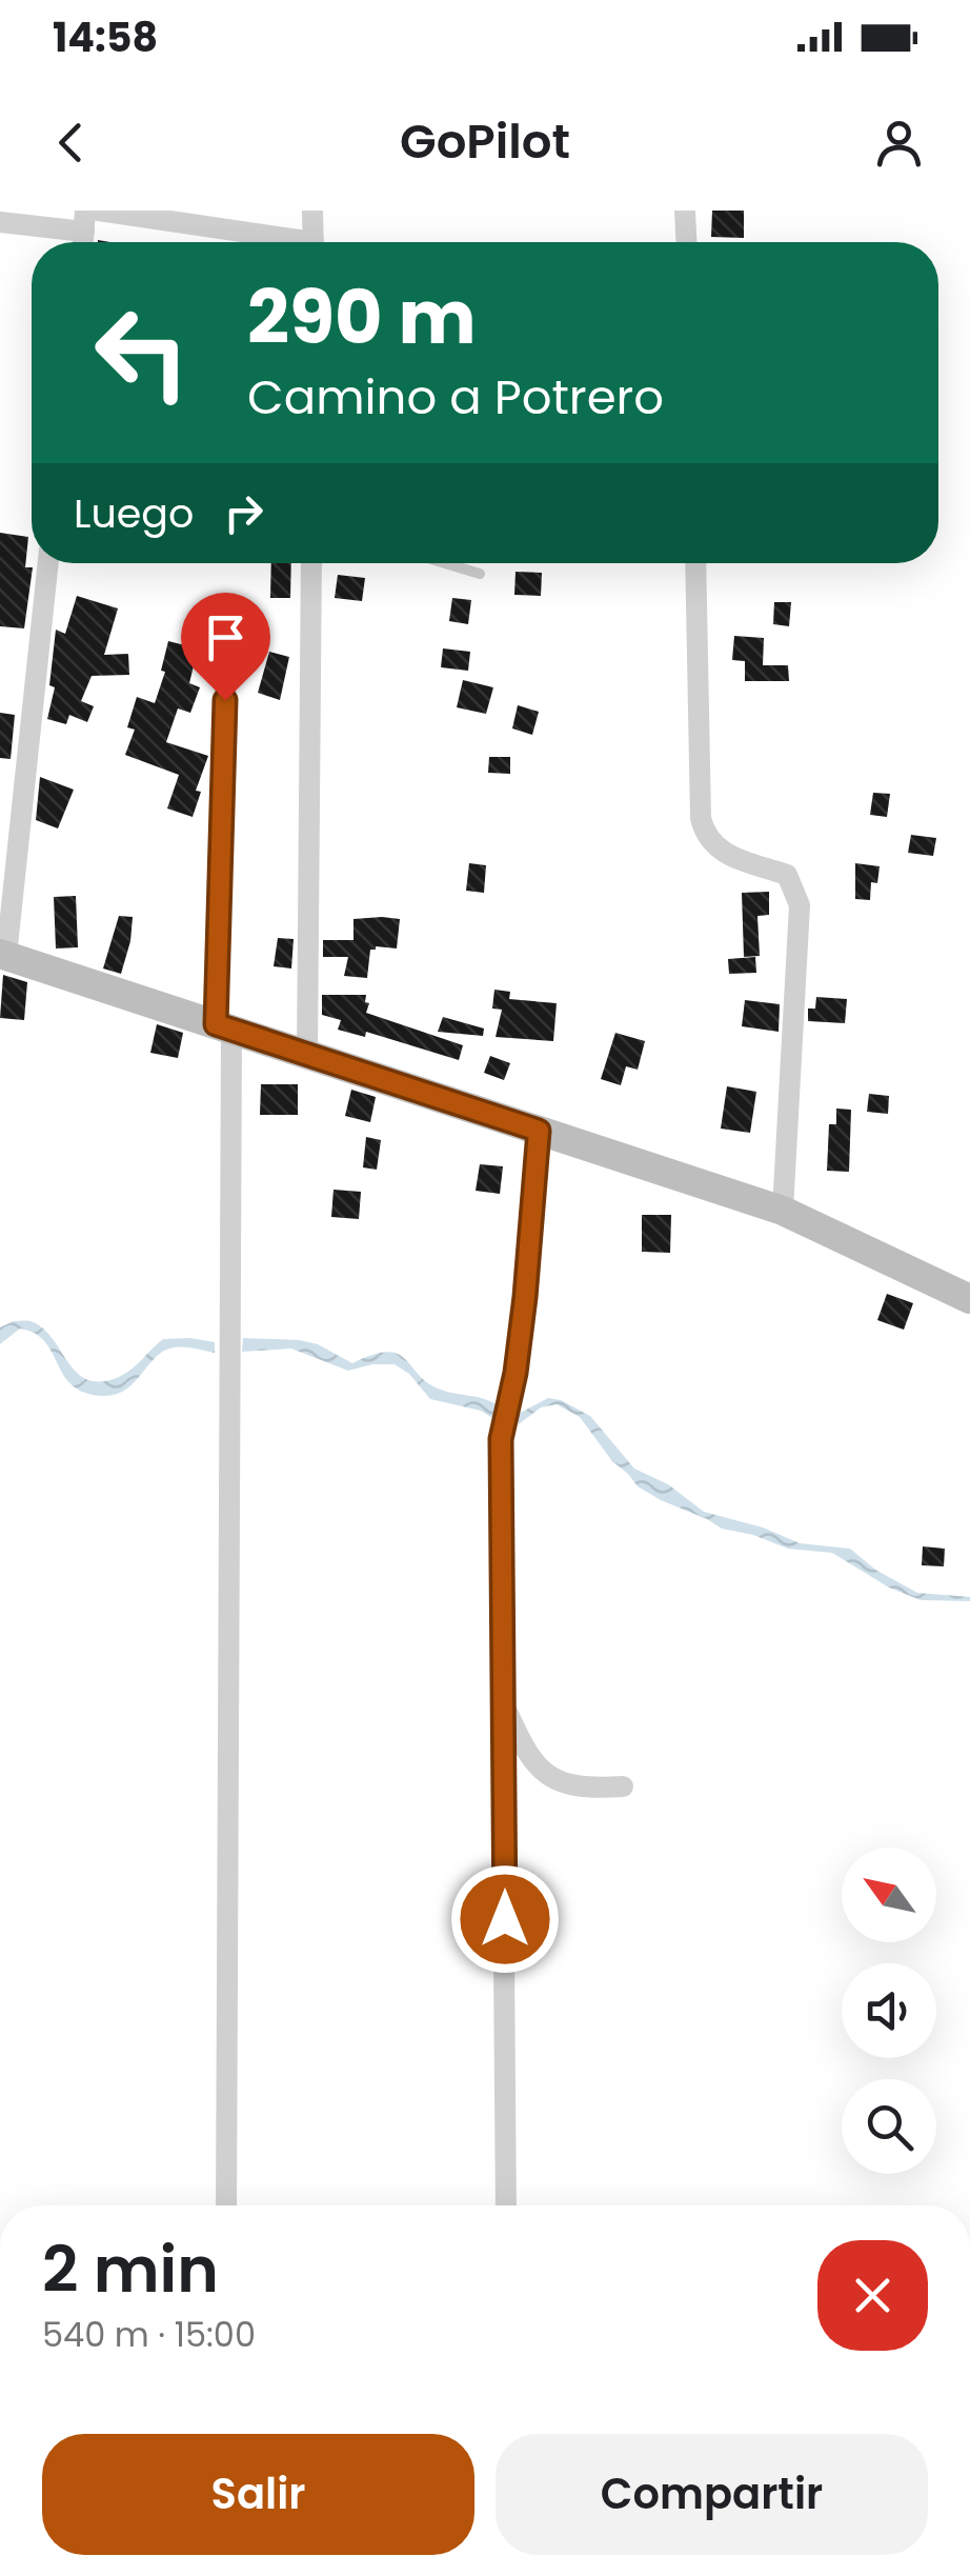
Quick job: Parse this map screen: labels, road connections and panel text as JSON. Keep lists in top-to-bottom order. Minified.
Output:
{"north":"top left","page":{"status":"14:58","header":"GoPilot","turn":["290 m","Camino a Potrero"],"then":"Luego","heading":["2 min","540 m · 15:00"],"buttons":["Salir","Compartir"]}}
